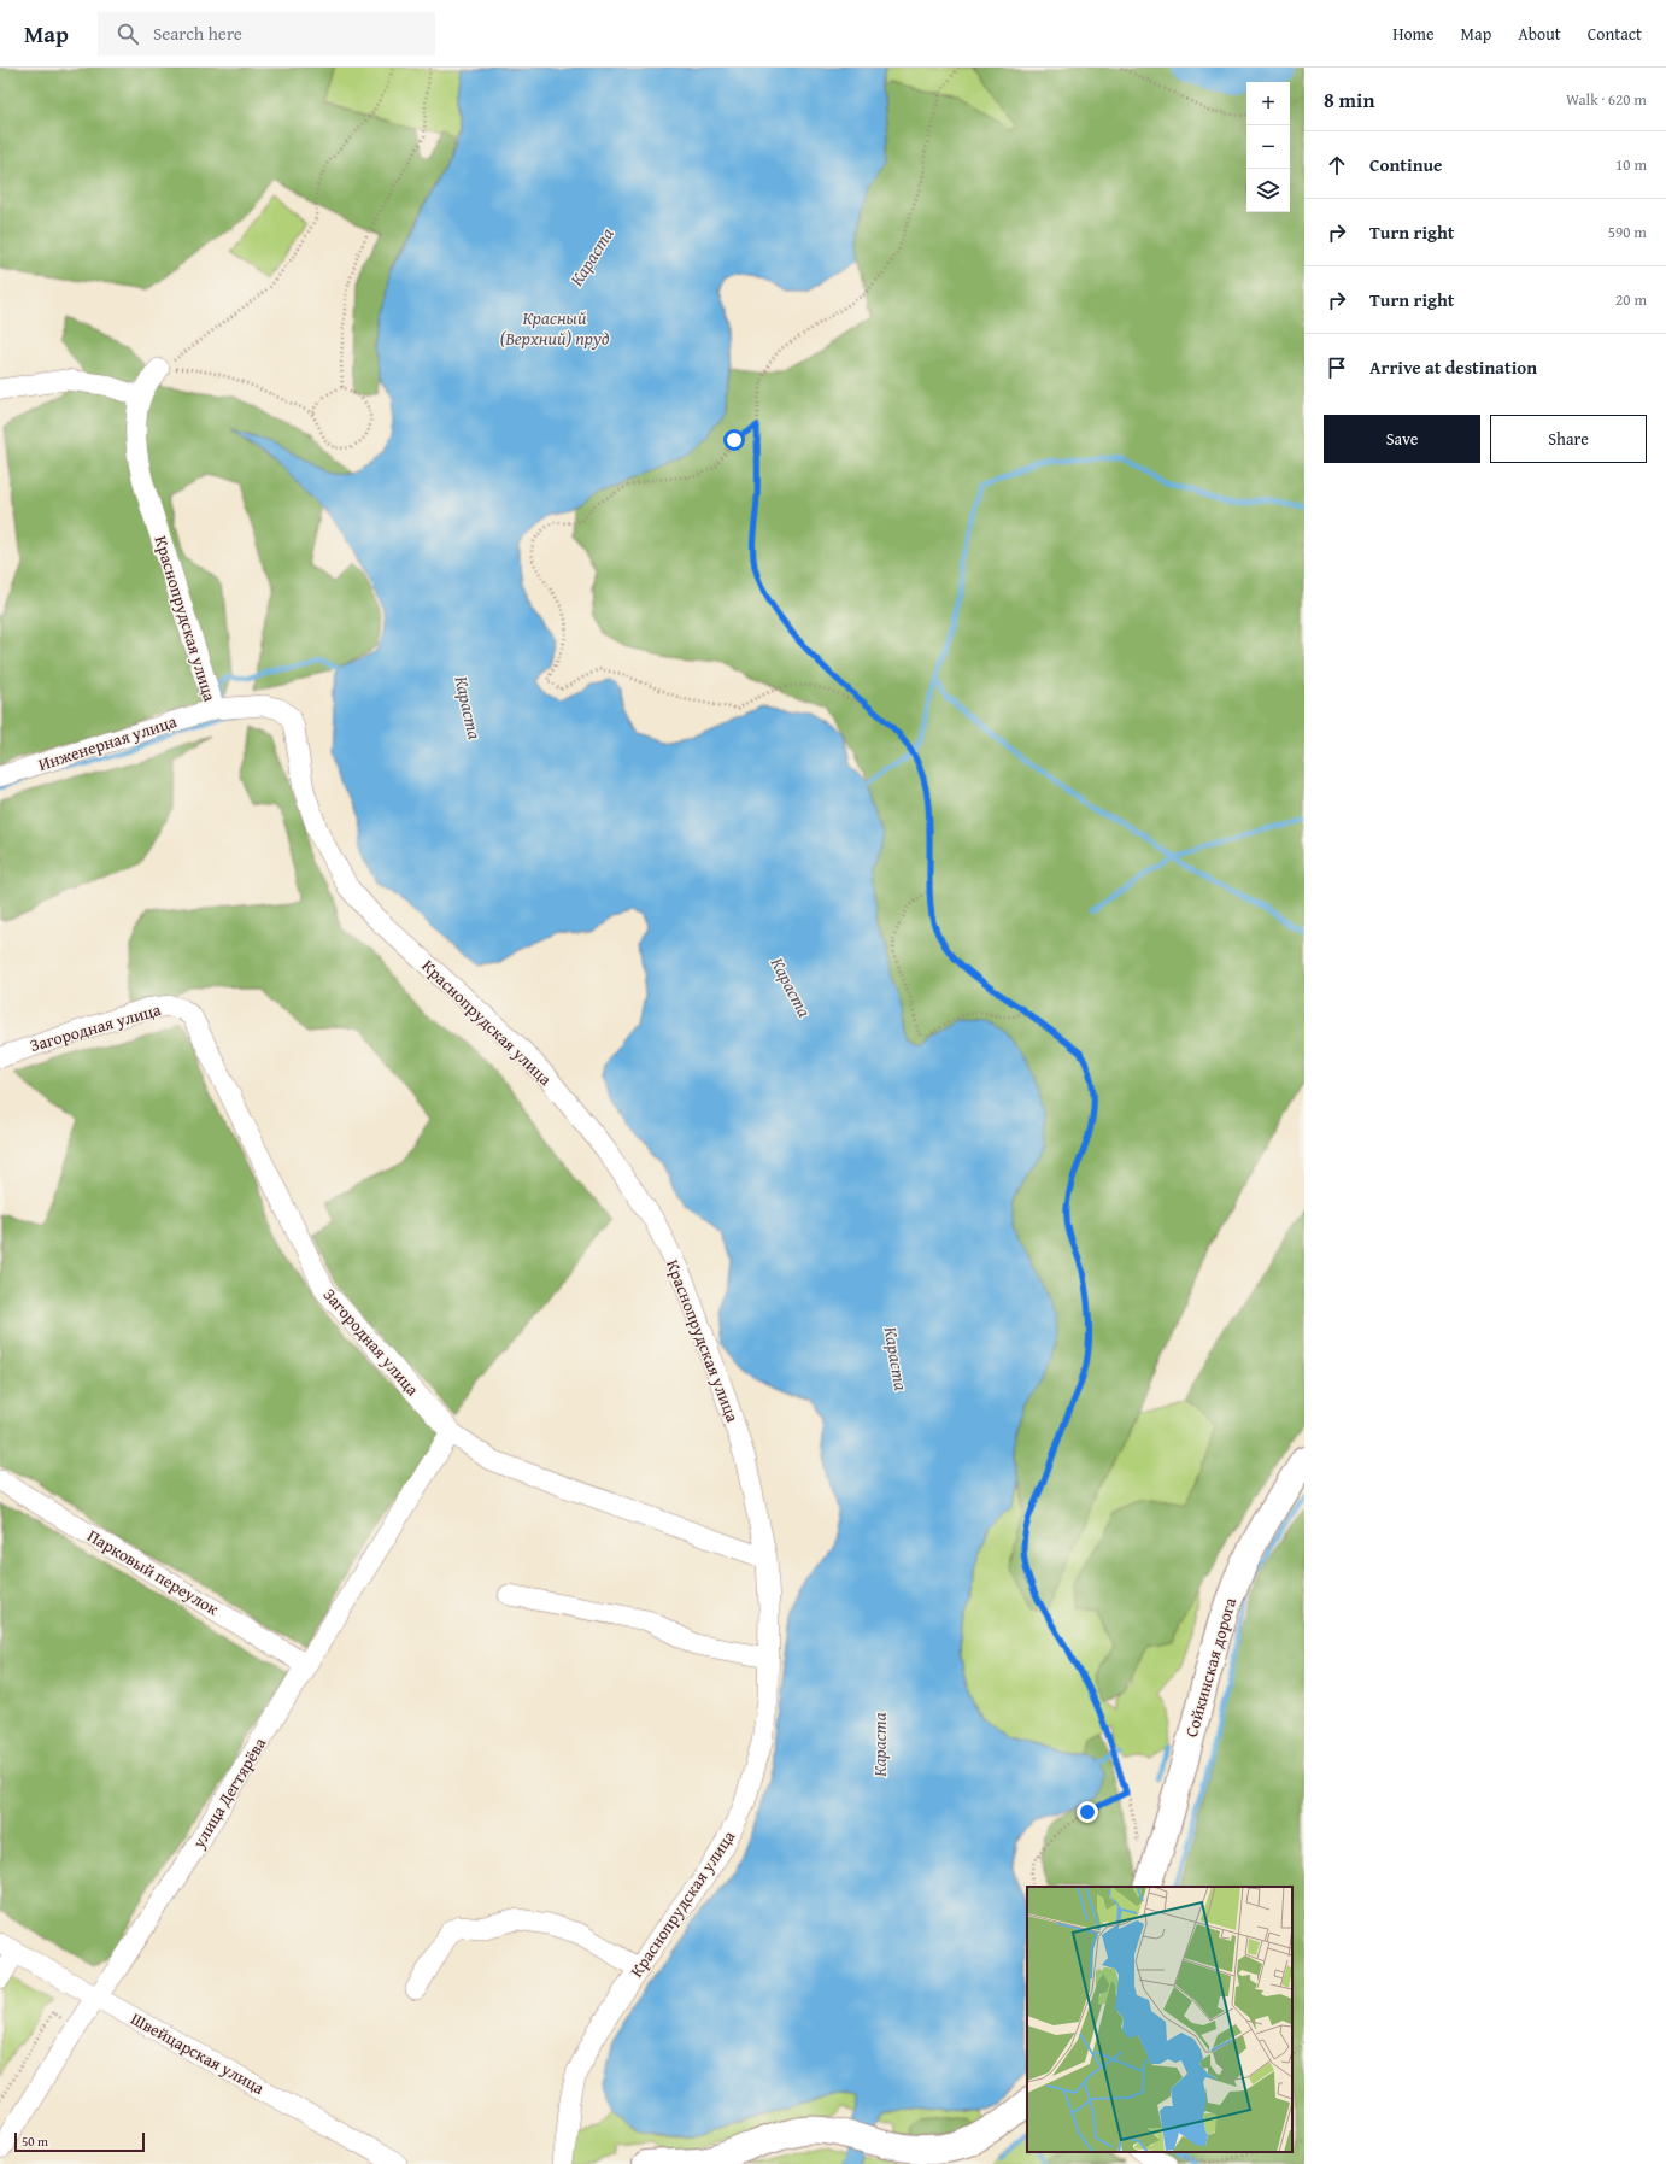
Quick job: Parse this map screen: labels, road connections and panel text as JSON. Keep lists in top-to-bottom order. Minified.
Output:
{"streets":{"main road":["Сойкинская дорога"],"street":["Краснопрудская улица","Инженерная улица","Загородная улица","Парковый переулок","улица Дегтярёва","Швейцарская улица"]},"crossings":[["Краснопрудская улица","Инженерная улица"],["Краснопрудская улица","Загородная улица"],["Загородная улица","улица Дегтярёва"],["Парковый переулок","улица Дегтярёва"],["улица Дегтярёва","Швейцарская улица"]],"water":["Караста","Красный (Верхний) пруд"],"scale_bar":"50 m","page":{"header":"Map","search":"Search here","nav":["Home","Map","About","Contact"],"heading":["8 min","Walk · 620 m"],"map_buttons":["+","−"],"list":[["Continue","10 m"],["Turn right","590 m"],["Turn right","20 m"],"Arrive at destination"],"buttons":["Save","Share"],"scale":"50 m"}}
